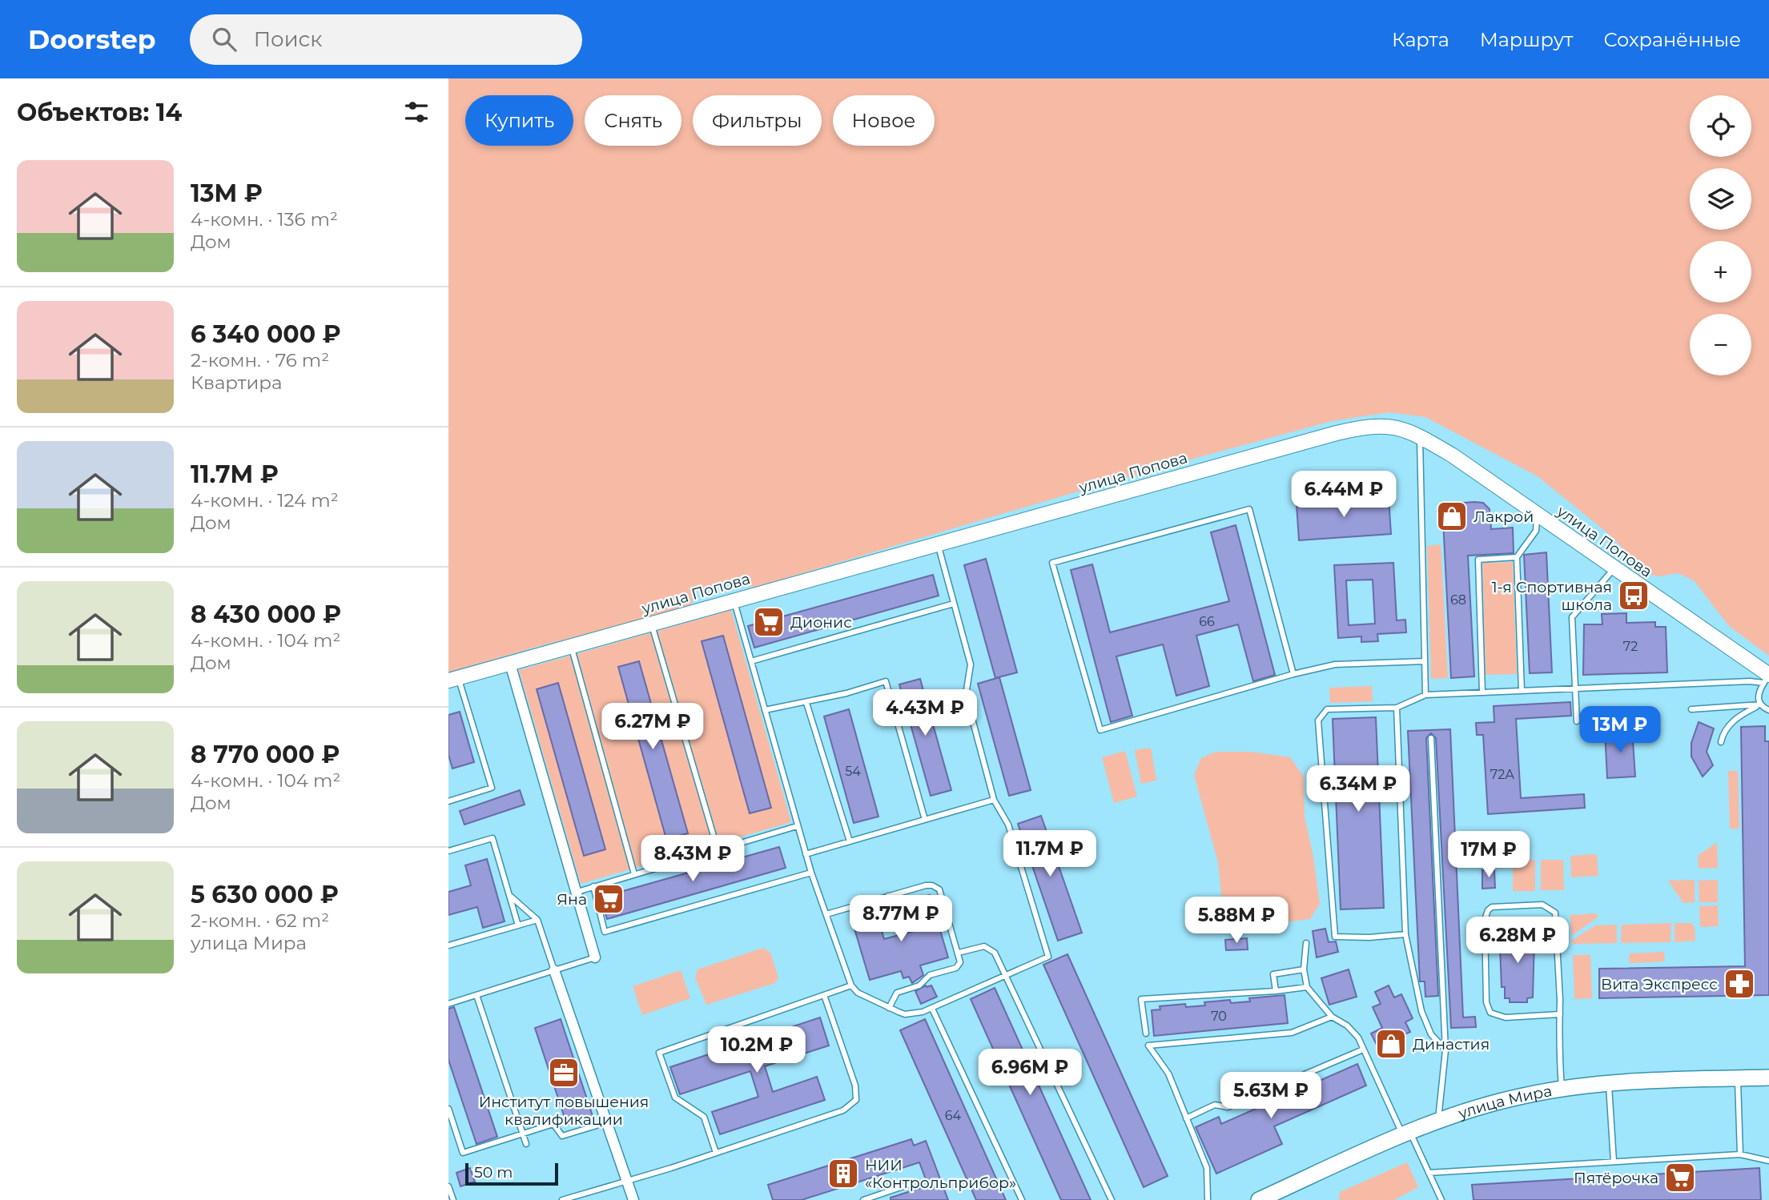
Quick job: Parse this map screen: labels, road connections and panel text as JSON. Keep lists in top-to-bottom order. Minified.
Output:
{"streets":{"main road":["улица Мира"],"street":["улица Попова"]},"places":{"shop":["Лакрой","Династия"],"bus stop":["1-я Спортивная школа"],"supermarket":["Дионис","Яна","Пятёрочка"],"pharmacy":["Вита Экспресс"],"office":["Институт повышения квалификации"],"building":["НИИ «Контрольприбор»"]},"house_numbers":["68","66","72","54","72А","70","64"],"scale_bar":"50 m","page":{"header":"Doorstep","search":"Поиск","nav":["Карта","Маршрут","Сохранённые"],"heading":"Объектов: 14","map_buttons":["+","−"],"chip":["Купить","Снять","Фильтры","Новое"],"list":[{"name":"13M ₽","note":"4-комн. · 136 m² · Дом"},{"name":"6 340 000 ₽","note":"2-комн. · 76 m² · Квартира"},{"name":"11.7M ₽","note":"4-комн. · 124 m² · Дом"},{"name":"8 430 000 ₽","note":"4-комн. · 104 m² · Дом"},{"name":"8 770 000 ₽","note":"4-комн. · 104 m² · Дом"},{"name":"5 630 000 ₽","note":"2-комн. · 62 m² · улица Мира"}],"price":["6.44M ₽","4.43M ₽","6.27M ₽","13M ₽","6.34M ₽","11.7M ₽","17M ₽","8.43M ₽","8.77M ₽","5.88M ₽","6.28M ₽","10.2M ₽","6.96M ₽","5.63M ₽"],"scale":"50 m"}}
